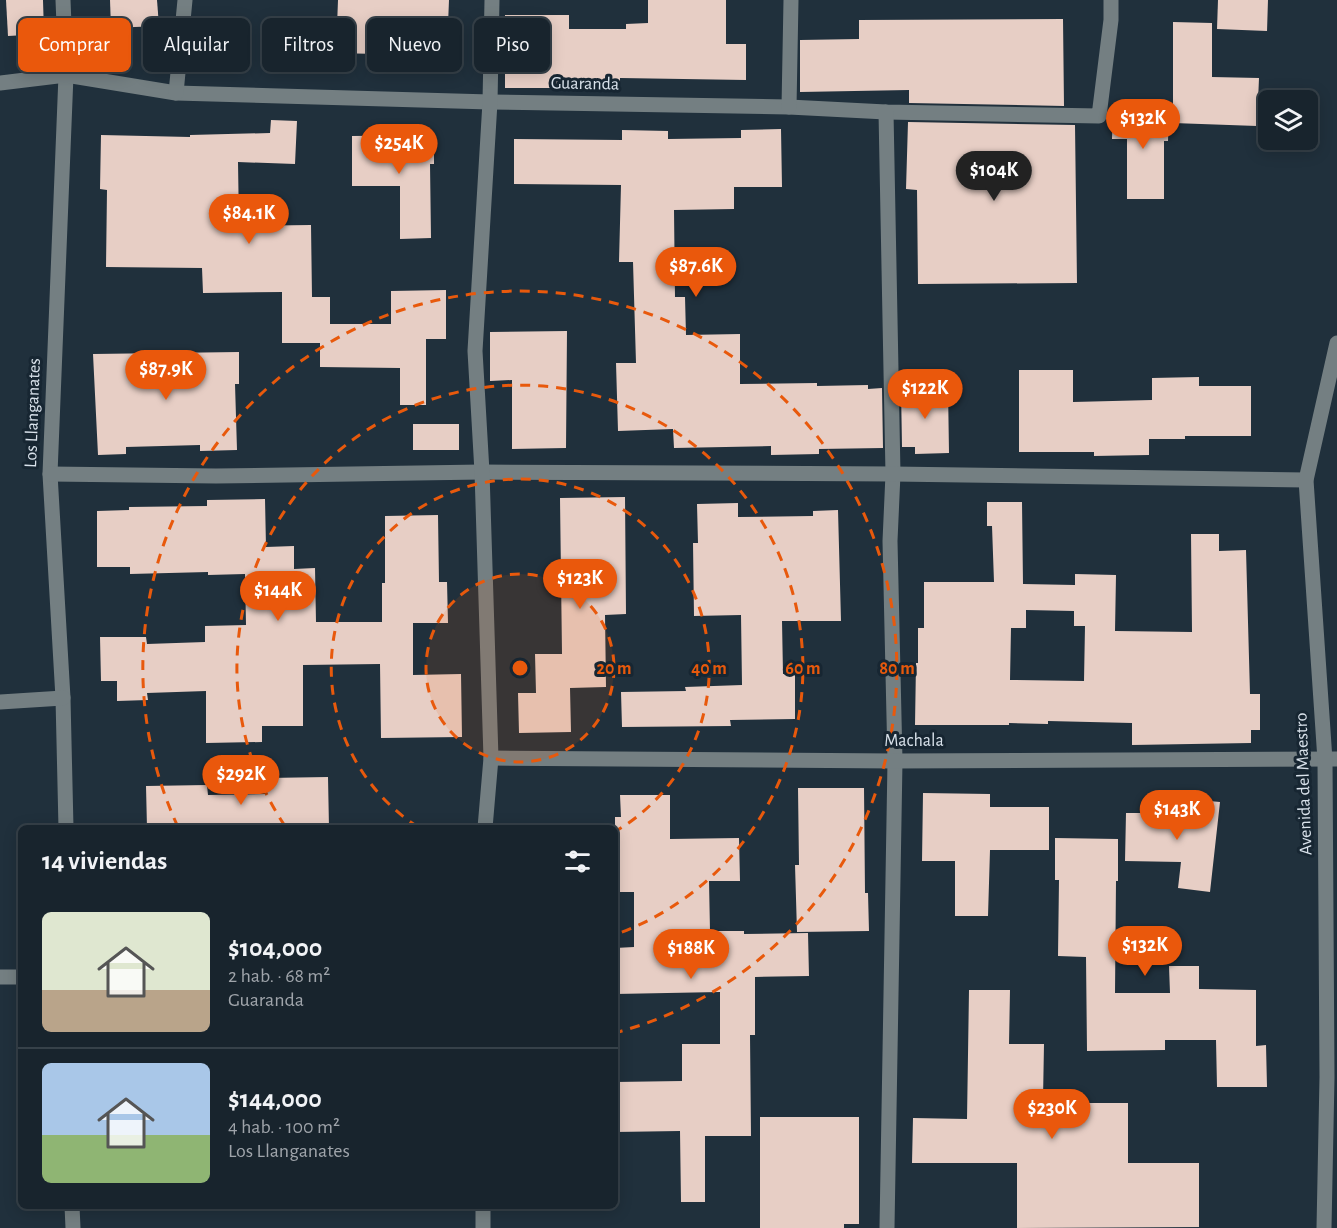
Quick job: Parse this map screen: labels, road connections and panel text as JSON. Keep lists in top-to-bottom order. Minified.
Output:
{"streets":{"street":["Guaranda","Los Llanganates","Machala","Avenida del Maestro"]},"crossings":[["Guaranda","Los Llanganates"],["Machala","Avenida del Maestro"]],"page":{"chip":["Comprar","Alquilar","Filtros","Nuevo","Piso"],"price":["$132K","$254K","$104K","$84.1K","$87.6K","$87.9K","$122K","$123K","$144K","$292K","$143K","$132K","$188K","$230K"],"heading":"14 viviendas","list":[{"name":"$104,000","note":"2 hab. · 68 m² · Guaranda"},{"name":"$144,000","note":"4 hab. · 100 m² · Los Llanganates"}]},"rings":["20 m","40 m","60 m","80 m"]}
